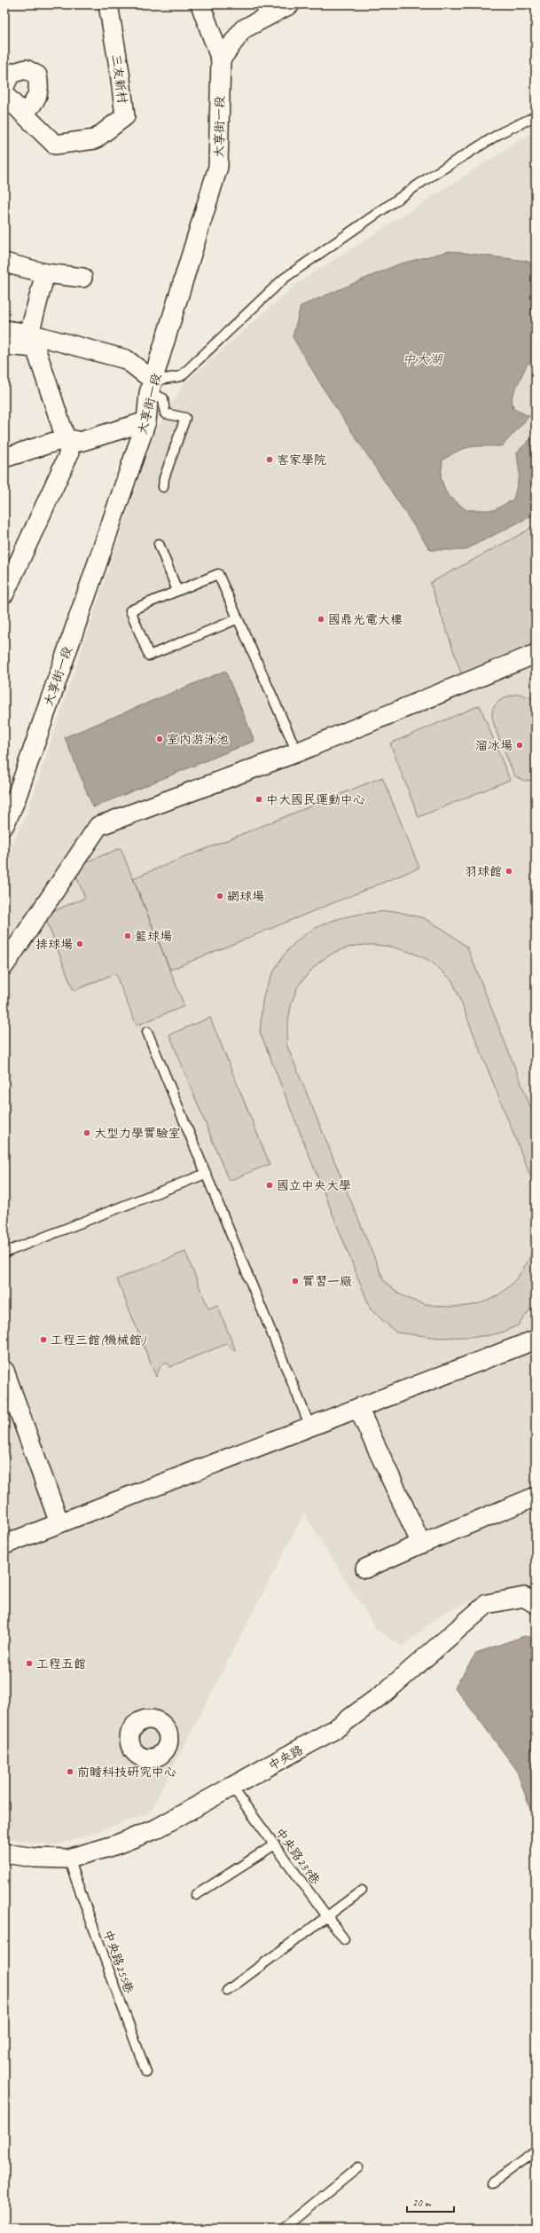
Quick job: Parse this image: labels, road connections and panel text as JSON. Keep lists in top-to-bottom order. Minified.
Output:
{"streets":{"street":["三友新村","大享街一段","中央路"],"lane":["中央路239巷","中央路255巷"]},"crossings":[["中央路","中央路239巷"],["中央路","中央路255巷"]],"water":["中大湖"],"places":["客家學院","國鼎光電大樓","室內游泳池","溜冰場","中大國民運動中心","羽球館","網球場","籃球場","排球場","大型力學實驗室","國立中央大學","實習一廠","工程三館(機械館)","工程五館","前瞻科技研究中心"],"scale_bar":"20 m"}
